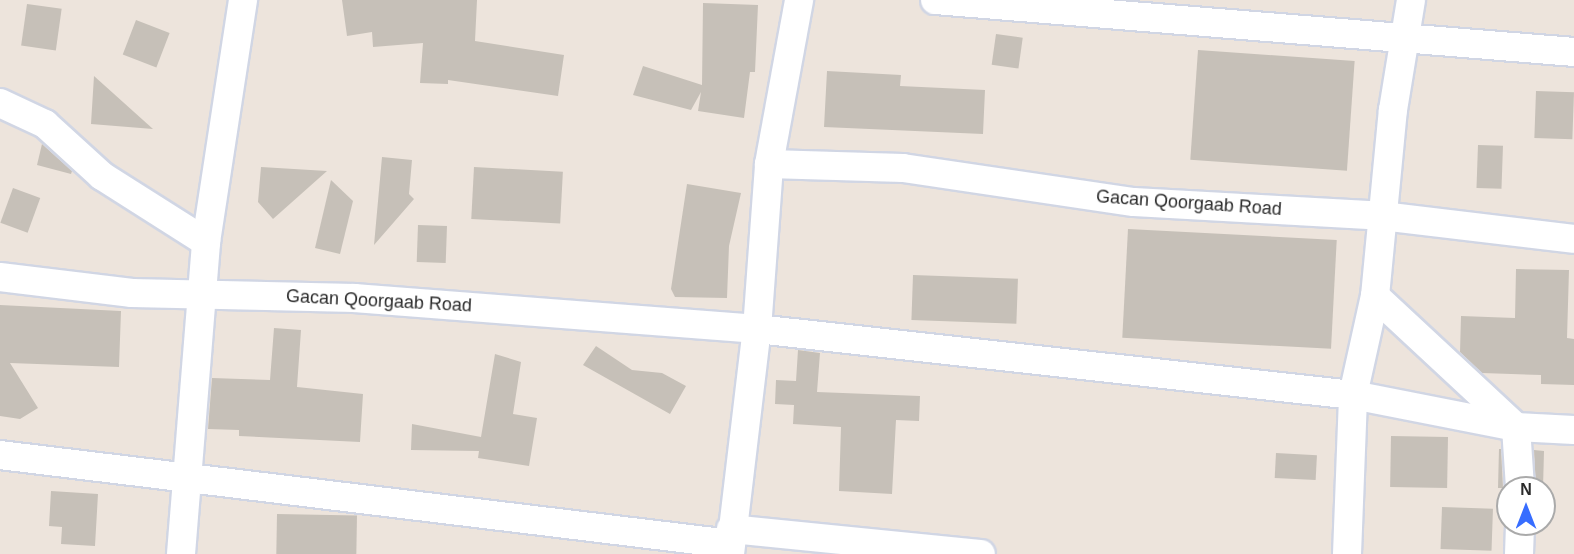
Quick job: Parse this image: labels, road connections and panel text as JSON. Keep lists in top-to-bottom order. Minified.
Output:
{"streets":{"street":["Gacan Qoorgaab Road"]},"north":"top"}
